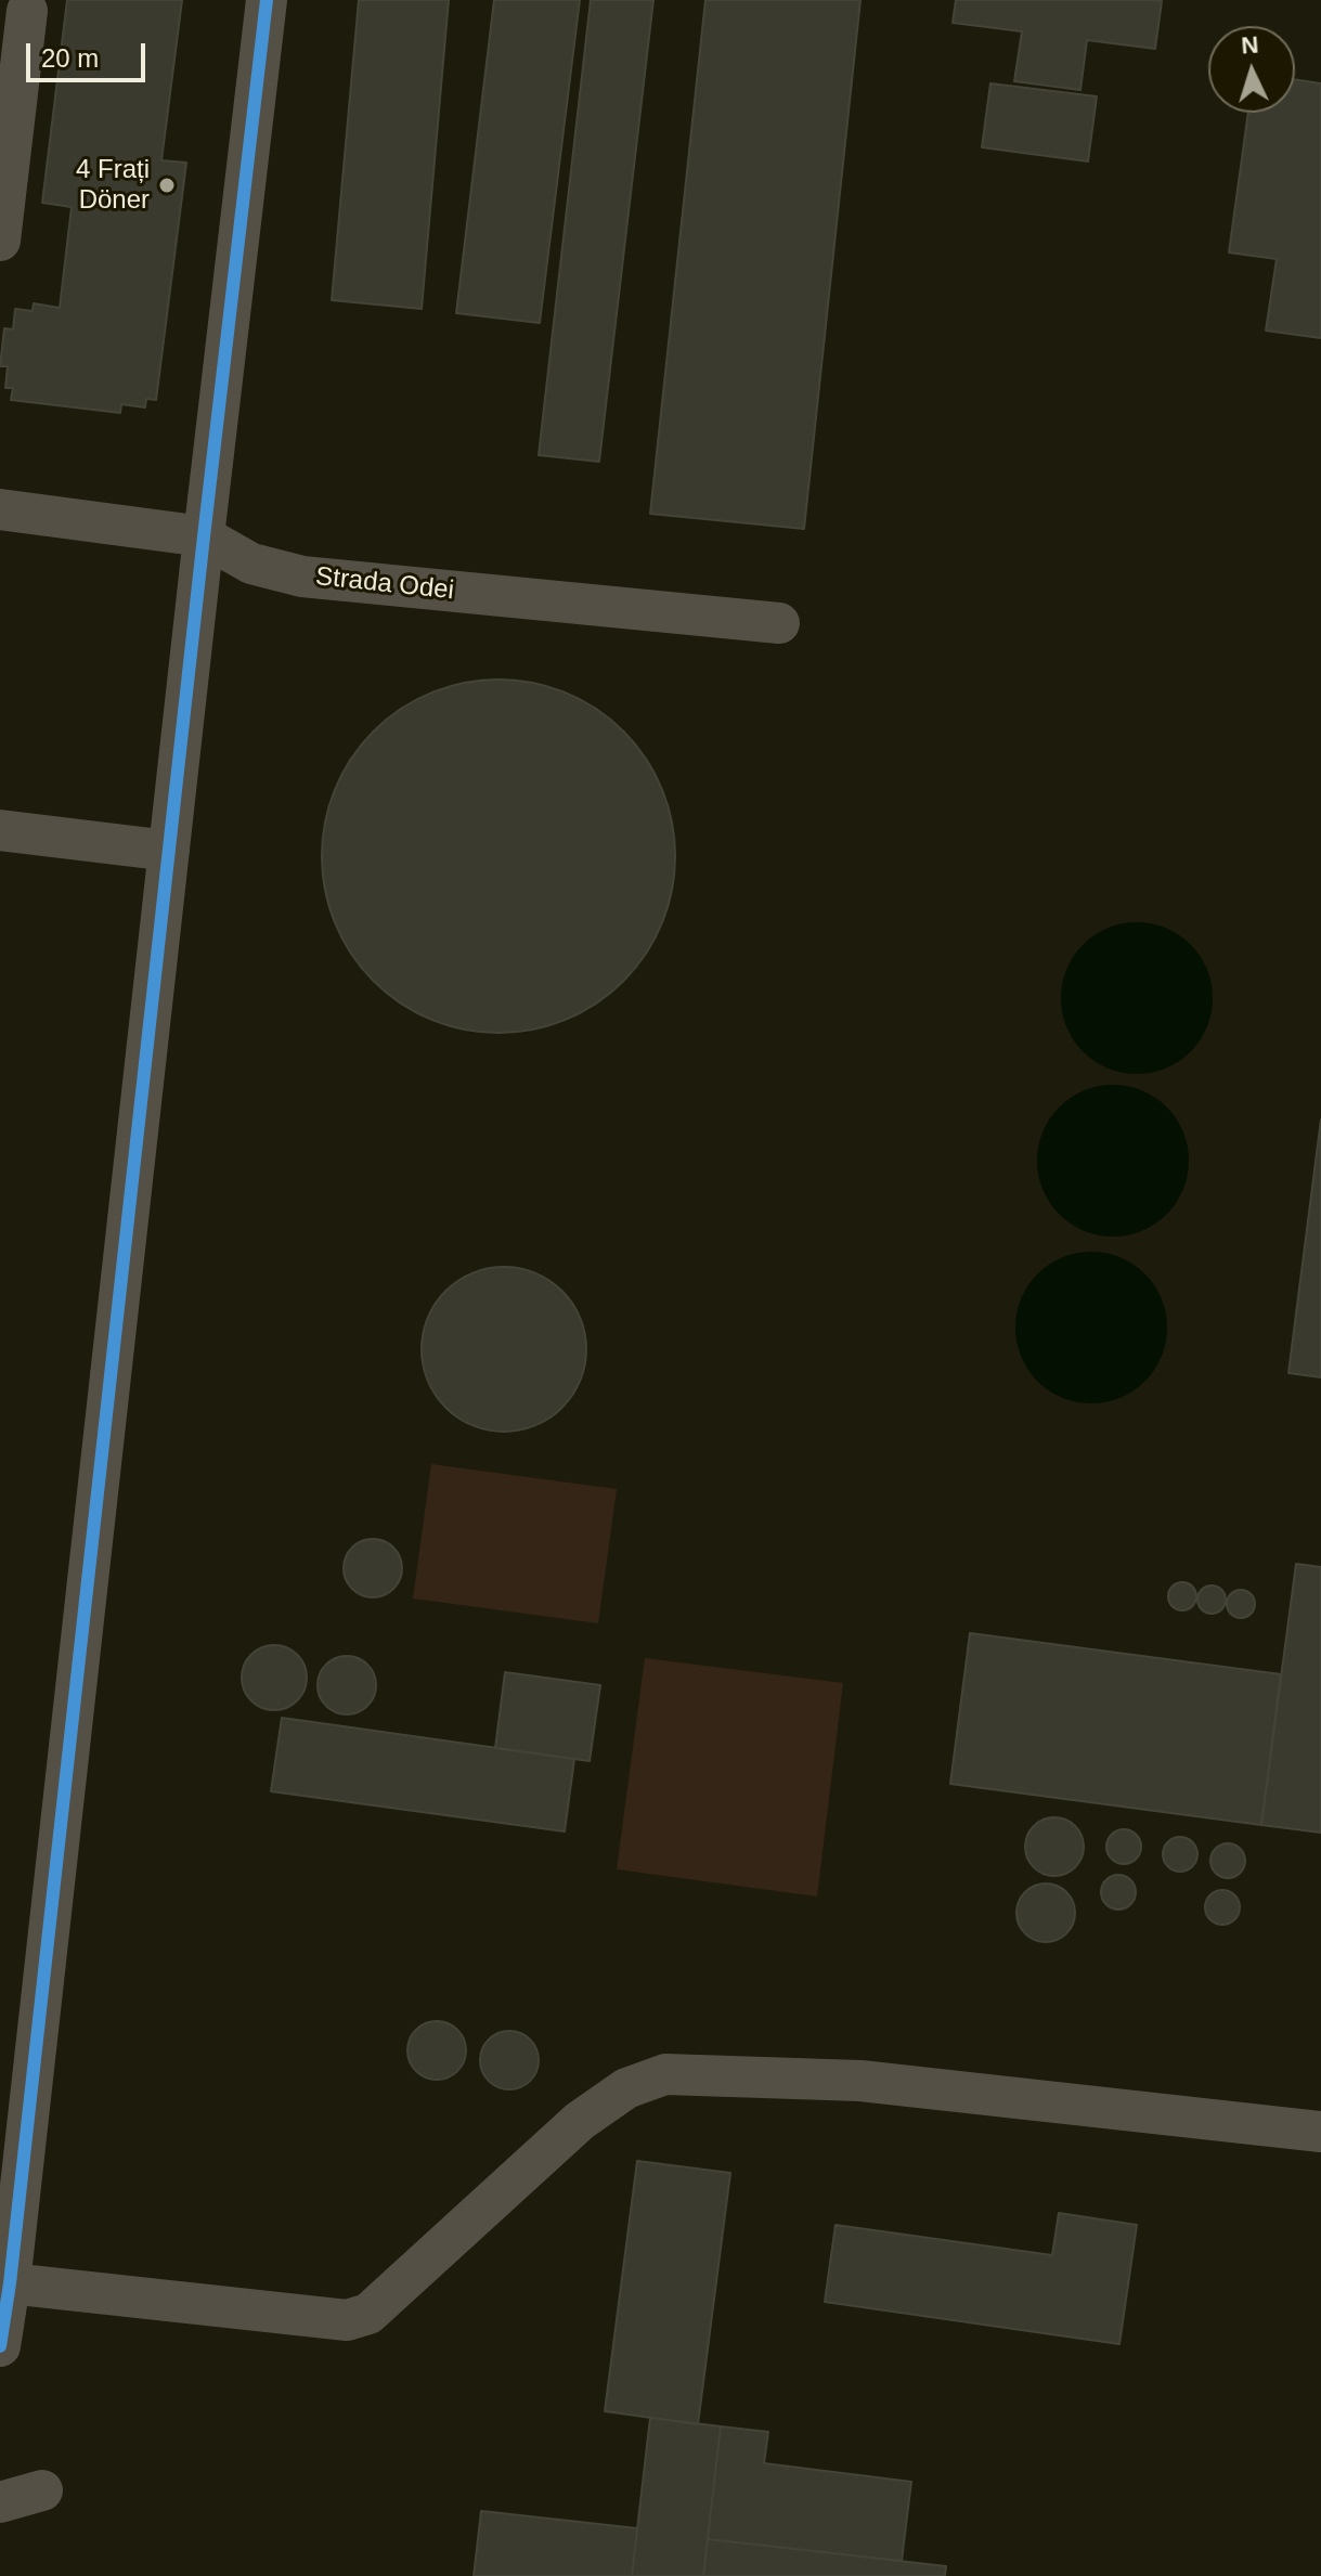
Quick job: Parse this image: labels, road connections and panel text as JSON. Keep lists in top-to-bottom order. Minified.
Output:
{"streets":{"street":["Strada Odei"]},"places":["4 Frați Döner"],"scale_bar":"20 m","north":"top"}
